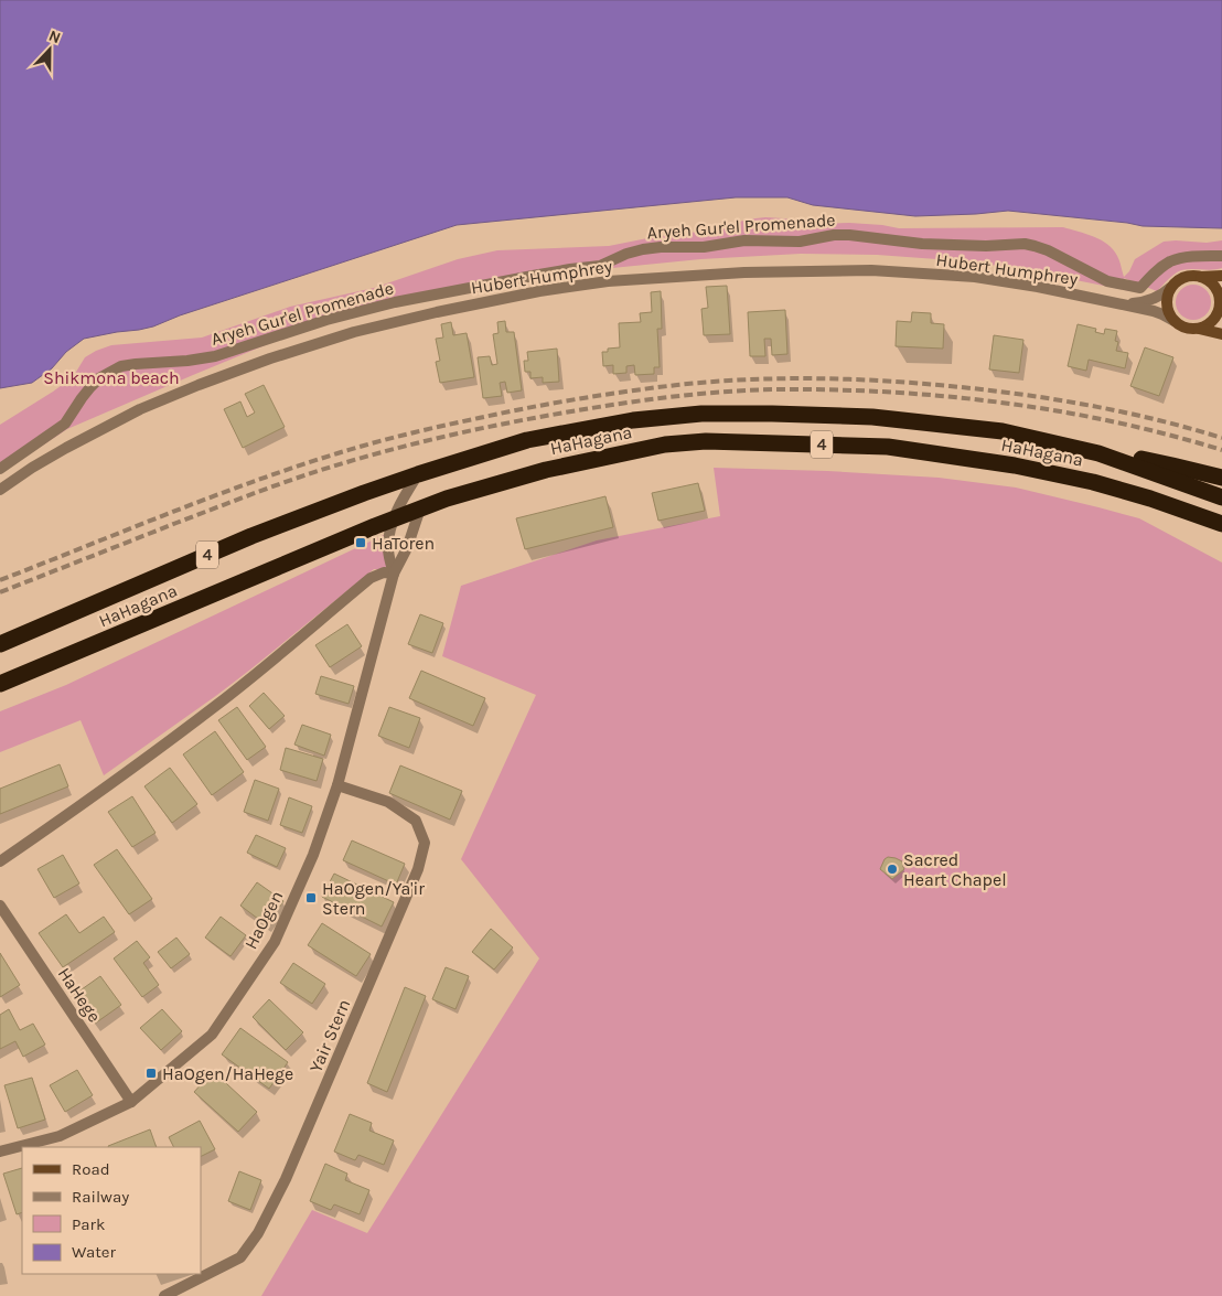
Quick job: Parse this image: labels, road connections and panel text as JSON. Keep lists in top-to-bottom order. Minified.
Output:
{"streets":{"highway":["HaHagana","4"],"street":["Aryeh Gur'el Promenade","Hubert Humphrey","HaOgen","HaHege","Yair Stern"]},"crossings":[["HaHagana","HaOgen"],["HaOgen","HaHege"],["HaOgen","Yair Stern"]],"parks":["Shikmona beach"],"places":{"transit":["HaToren","HaOgen/Ya'ir Stern","HaOgen/HaHege"],"other":["Sacred Heart Chapel"]},"legend":["Road","Railway","Park","Water"],"north":"top"}
